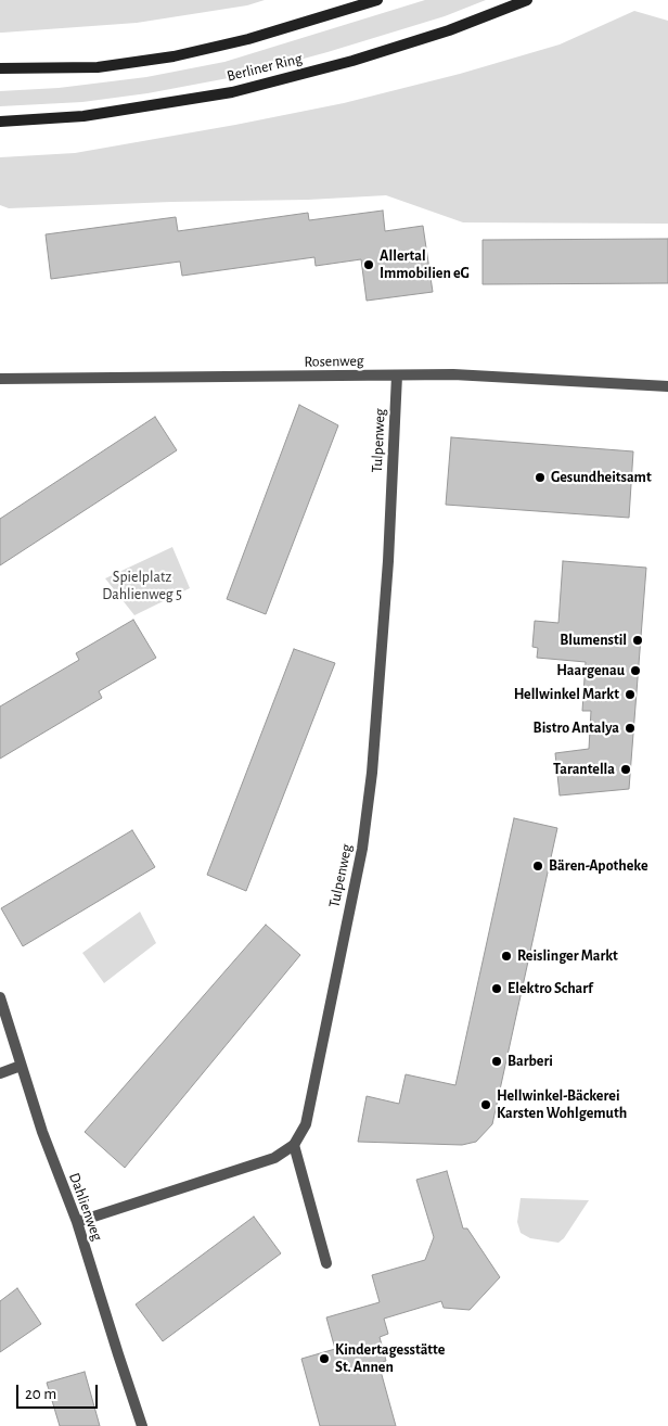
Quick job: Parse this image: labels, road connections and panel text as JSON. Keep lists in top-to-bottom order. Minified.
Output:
{"streets":{"main road":["Berliner Ring"],"street":["Rosenweg","Tulpenweg","Dahlienweg"]},"crossings":[["Rosenweg","Tulpenweg"]],"parks":["Spielplatz Dahlienweg 5"],"places":["Allertal Immobilien eG","Gesundheitsamt","Blumenstil","Haargenau","Hellwinkel Markt","Bistro Antalya","Tarantella","Bären-Apotheke","Reislinger Markt","Elektro Scharf","Barberi","Hellwinkel-Bäckerei Karsten Wohlgemuth","Kindertagesstätte St. Annen"],"scale_bar":"20 m"}
